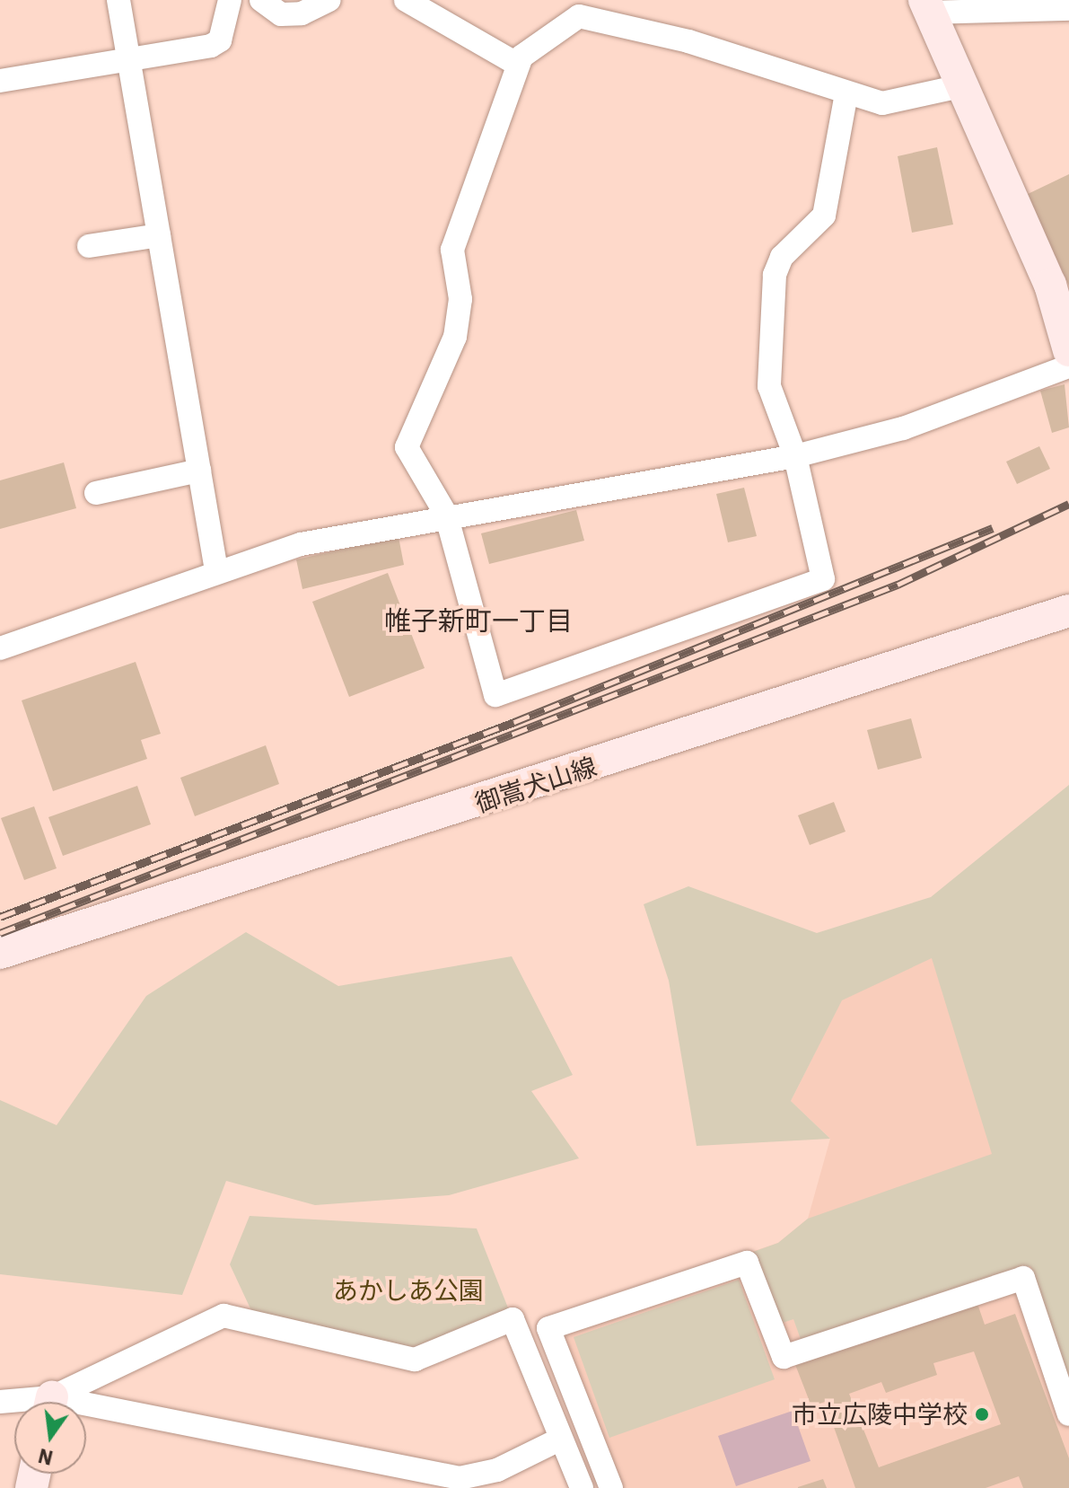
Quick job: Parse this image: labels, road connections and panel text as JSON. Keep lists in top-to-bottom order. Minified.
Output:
{"streets":{"main road":["御嵩犬山線"]},"districts":["帷子新町一丁目"],"parks":["あかしあ公園"],"places":["市立広陵中学校"],"north":"bottom"}
